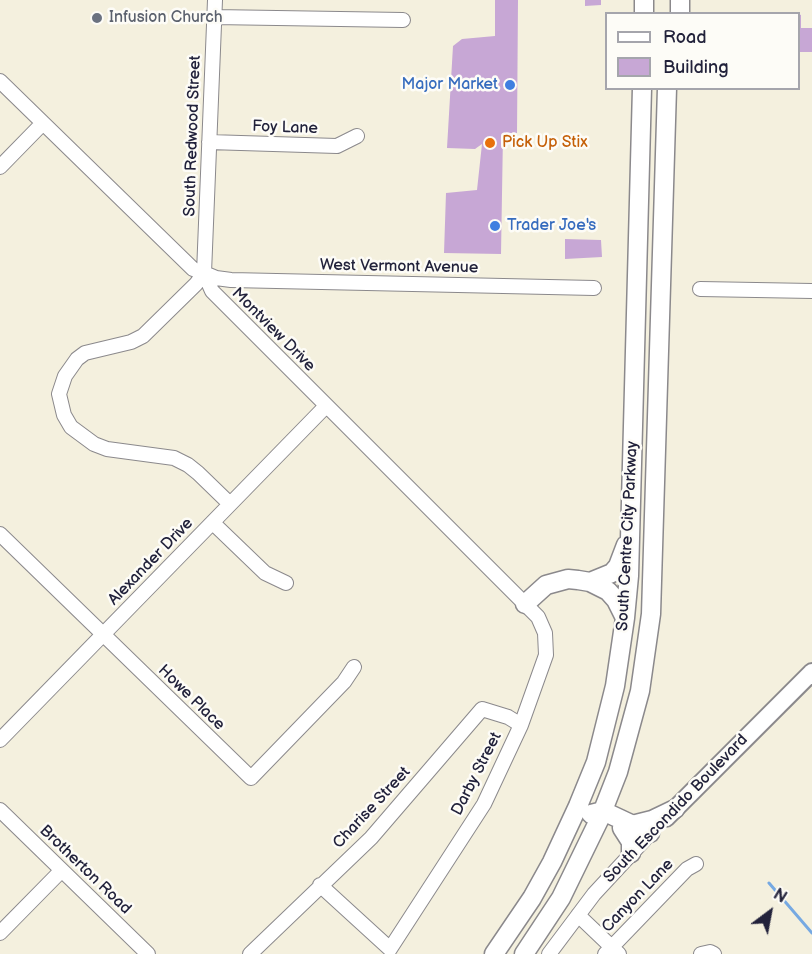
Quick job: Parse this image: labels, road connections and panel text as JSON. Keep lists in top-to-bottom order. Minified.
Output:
{"streets":{"highway":["South Centre City Parkway"],"main road":["South Escondido Boulevard"],"street":["Foy Lane","South Redwood Street","West Vermont Avenue","Montview Drive","Alexander Drive","Howe Place","Darby Street","Charise Street","Brotherton Road","Canyon Lane"]},"crossings":[["Foy Lane","South Redwood Street"],["South Redwood Street","West Vermont Avenue"],["South Redwood Street","Montview Drive"],["West Vermont Avenue","Montview Drive"],["Montview Drive","Alexander Drive"],["Montview Drive","Darby Street"],["Alexander Drive","Howe Place"],["Darby Street","Charise Street"]],"places":["Infusion Church","Major Market","Pick Up Stix","Trader Joe's"],"legend":["Road","Building"],"north":"top right"}
